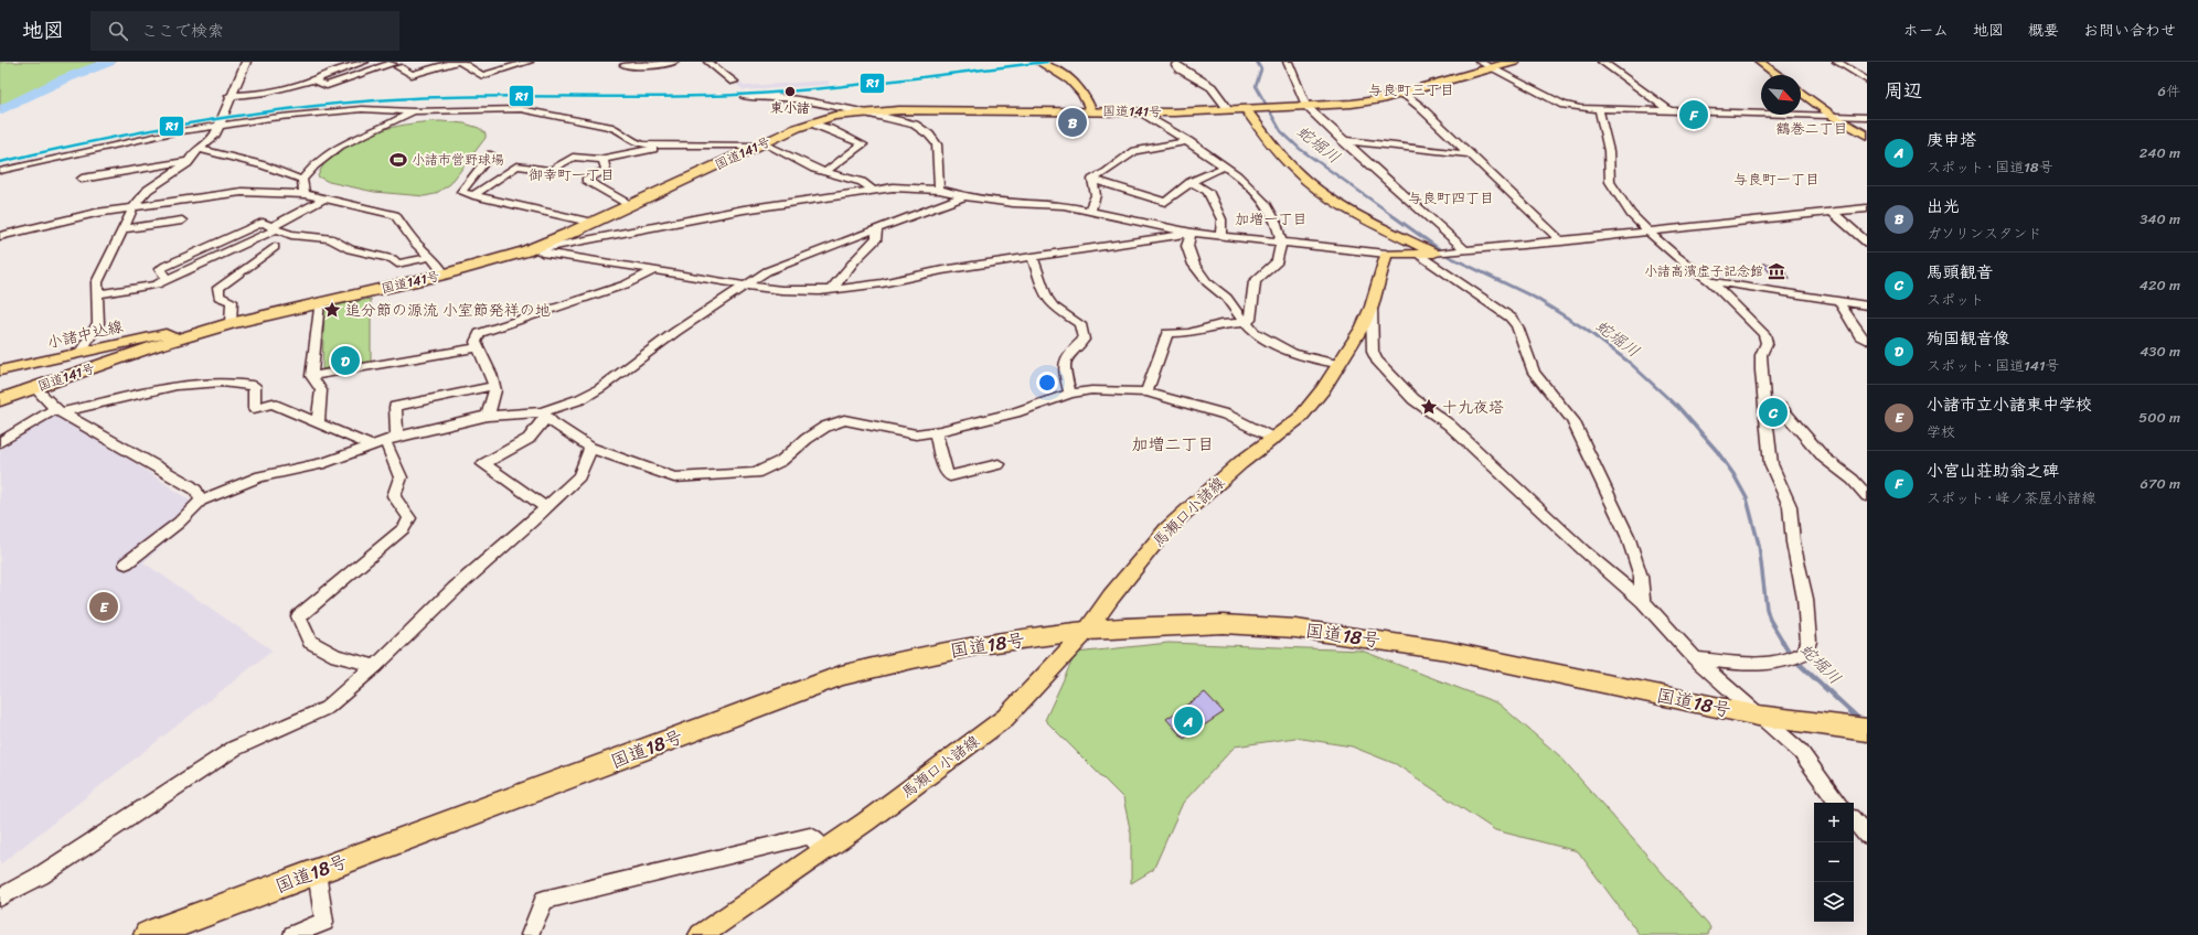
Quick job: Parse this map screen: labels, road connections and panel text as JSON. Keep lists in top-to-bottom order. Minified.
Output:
{"streets":{"highway":["国道141号","国道18号"],"main road":["小諸中込線","馬瀬口小諸線"]},"crossings":[["国道141号","小諸中込線"],["馬瀬口小諸線","国道18号"]],"districts":["与良町三丁目","鶴巻二丁目","御幸町一丁目","与良町一丁目","与良町四丁目","加増一丁目","加増二丁目"],"water":["蛇堀川"],"places":{"other":["東小諸"],"sports":["小諸市営野球場"],"museum":["小諸高濱虚子記念館"],"place":["追分節の源流 小室節発祥の地","十九夜塔"]},"lines":["transit line R1"],"north":"bottom right","page":{"header":"地図","search":"ここで検索","nav":["ホーム","地図","概要","お問い合わせ"],"heading":["周辺","6件"],"pins":["F","B","D","C","E","A"],"list":[{"mark":"A","name":"庚申塔","note":"スポット · 国道18号","value":"240 m"},{"mark":"B","name":"出光","note":"ガソリンスタンド","value":"340 m"},{"mark":"C","name":"馬頭観音","note":"スポット","value":"420 m"},{"mark":"D","name":"殉国観音像","note":"スポット · 国道141号","value":"430 m"},{"mark":"E","name":"小諸市立小諸東中学校","note":"学校","value":"500 m"},{"mark":"F","name":"小宮山荘助翁之碑","note":"スポット · 峰ノ茶屋小諸線","value":"670 m"}],"map_buttons":["+","−"]}}
